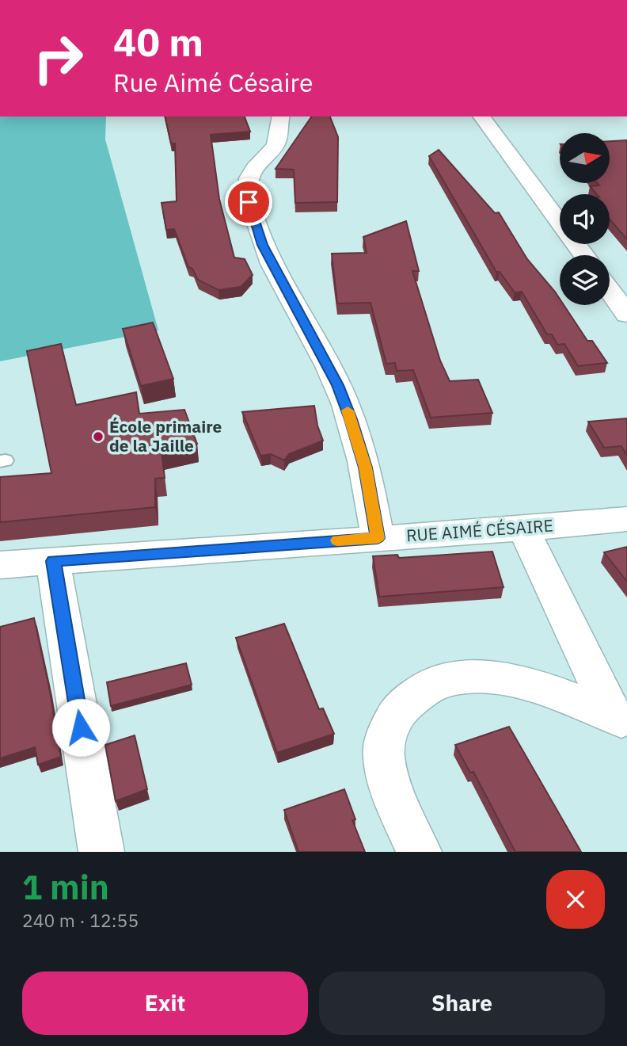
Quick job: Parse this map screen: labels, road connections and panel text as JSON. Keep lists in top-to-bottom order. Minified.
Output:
{"streets":{"street":["RUE AIMÉ CÉSAIRE"]},"places":["École primaire de la Jaille"],"north":"right","page":{"turn":["40 m","Rue Aimé Césaire"],"heading":["1 min","240 m · 12:55"],"buttons":["Exit","Share"]}}
